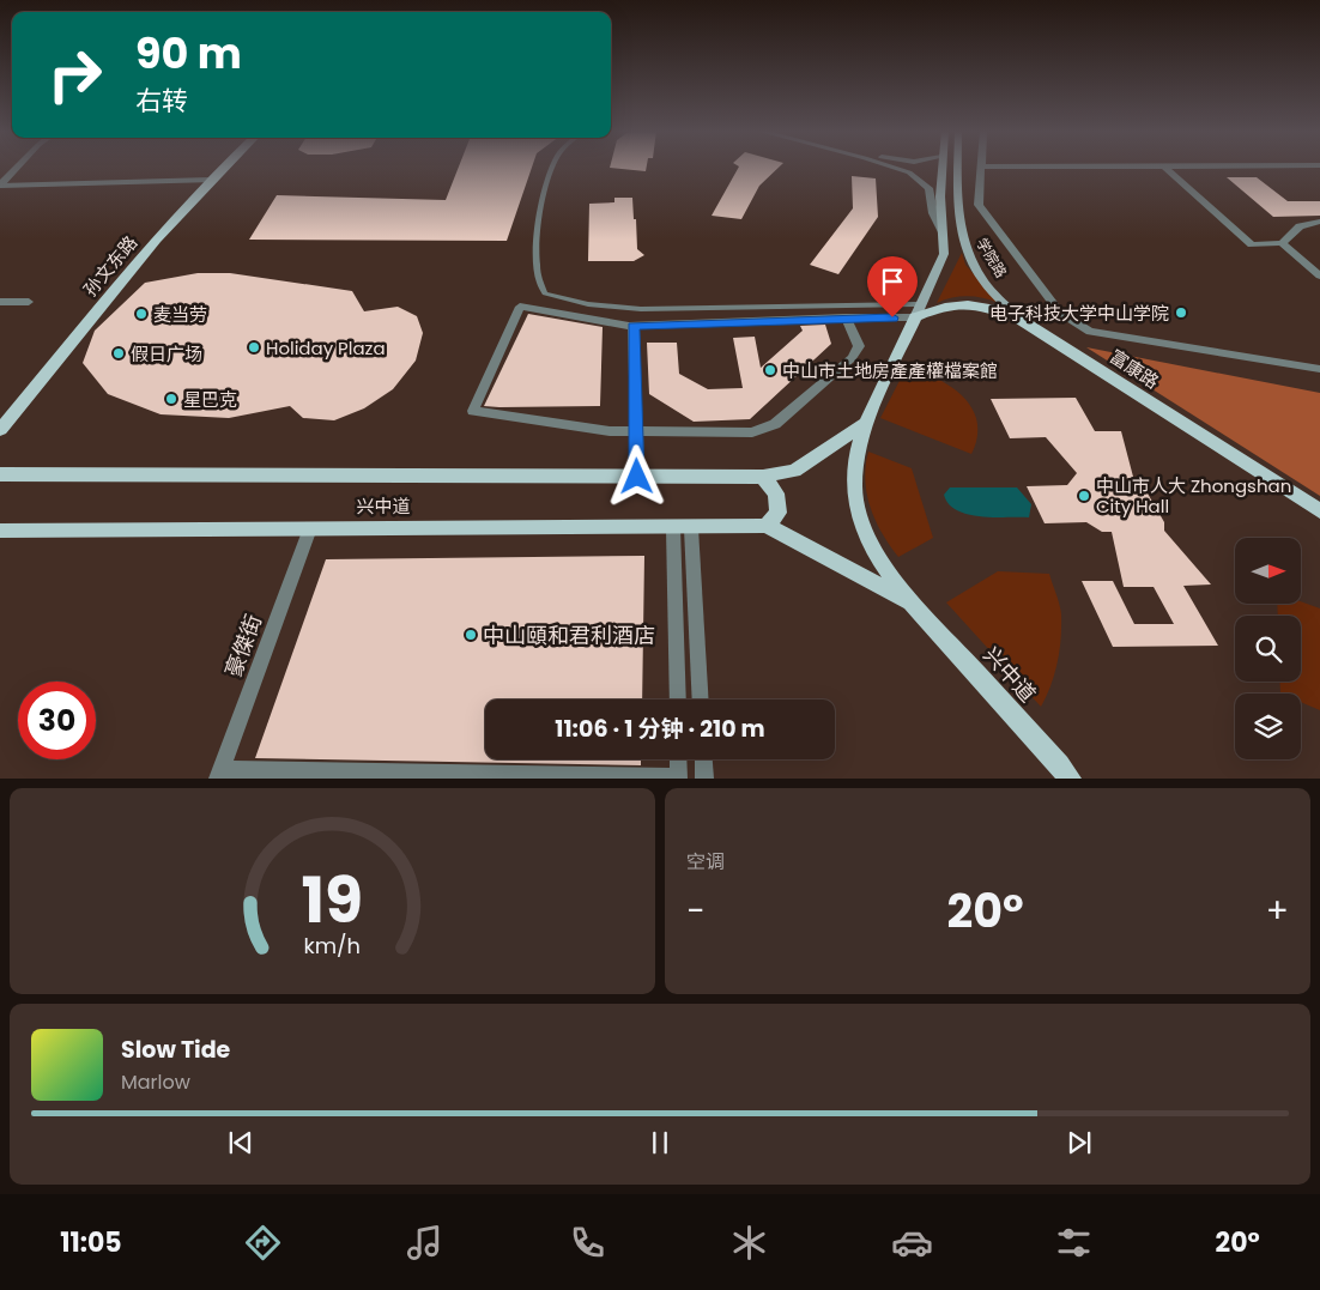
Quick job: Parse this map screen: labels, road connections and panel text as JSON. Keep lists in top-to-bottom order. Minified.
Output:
{"streets":{"main road":["学院路","孙文东路","富康路","兴中道"],"street":["豪傑街"]},"crossings":[["学院路","富康路"],["兴中道","豪傑街"]],"places":["电子科技大学中山学院","麦当劳","Holiday Plaza","假日广场","中山市土地房產產權檔案館","星巴克","中山市人大 Zhongshan City Hall","中山頤和君利酒店"],"north":"right","page":{"turn":["90 m","右转"],"limit":"30","trip":"11:06 · 1 分钟 · 210 m","tile":"空调","heat":["−","20°","+"],"song":["Slow Tide","Marlow"],"tabs":["11:05","20°"],"gauge":["19","km/h"]}}
